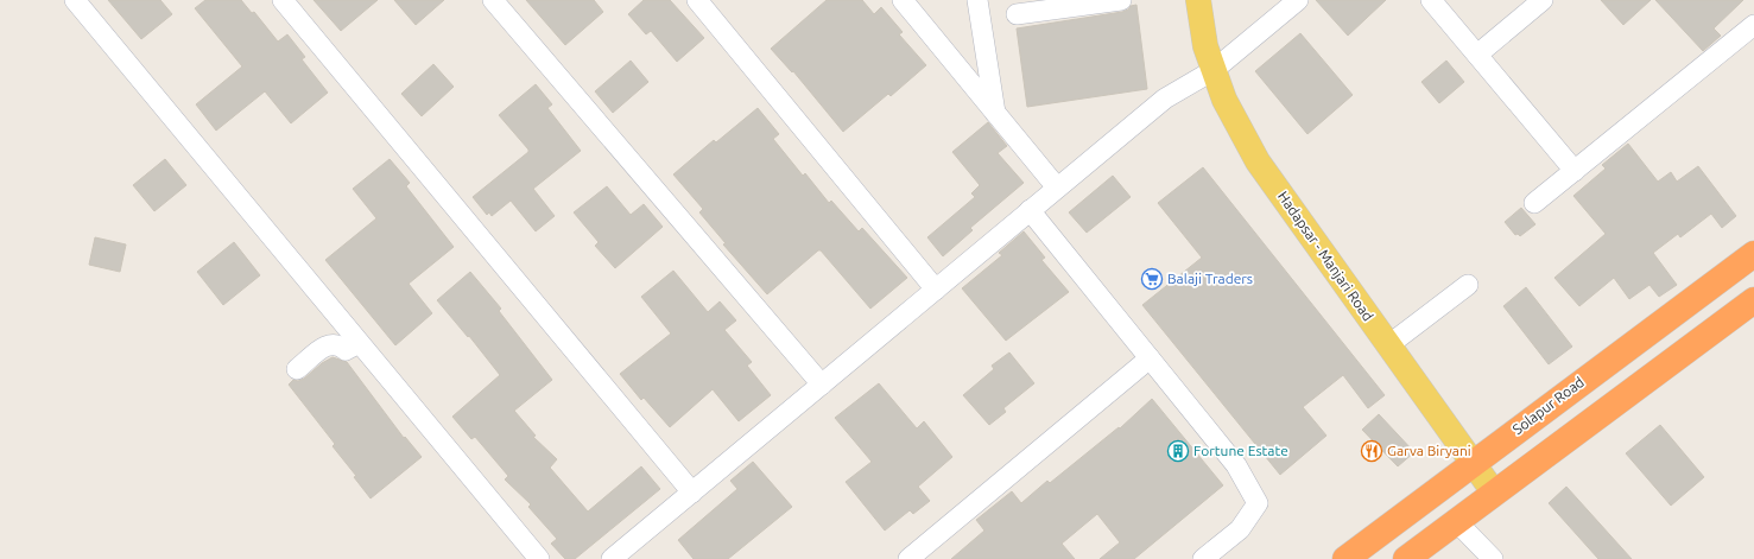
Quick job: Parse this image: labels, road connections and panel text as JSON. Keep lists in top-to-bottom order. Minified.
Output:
{"streets":{"highway":["Solapur Road"],"main road":["Hadapsar - Manjari Road"]},"crossings":[["Hadapsar - Manjari Road","Solapur Road"]],"places":{"supermarket":["Balaji Traders"],"building":["Fortune Estate"],"restaurant":["Garva Biryani"]}}
